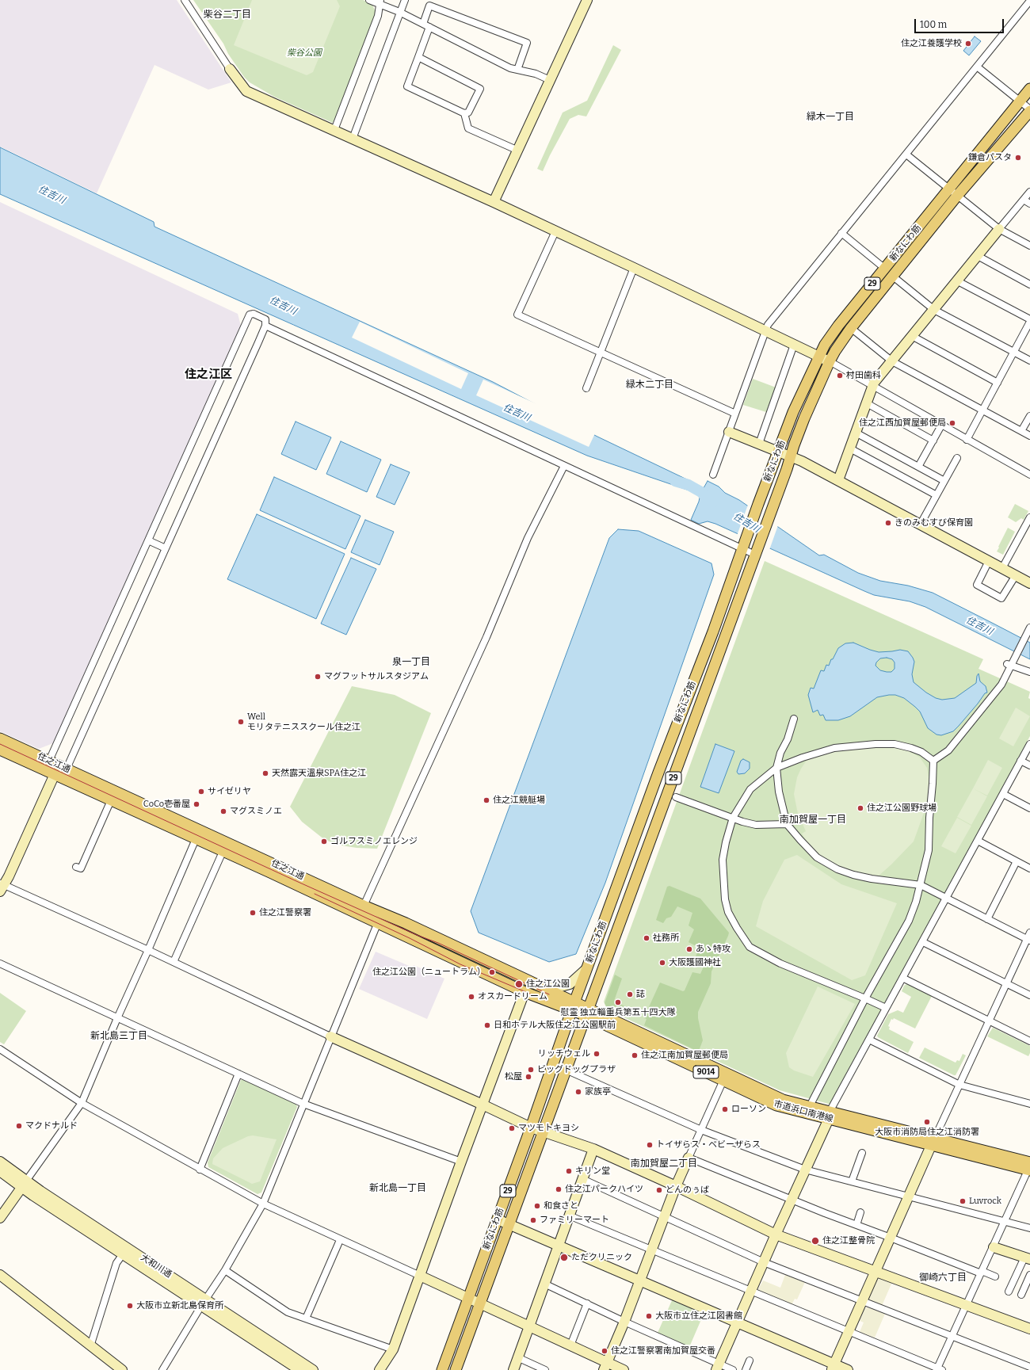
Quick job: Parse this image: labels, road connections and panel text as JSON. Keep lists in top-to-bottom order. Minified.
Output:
{"streets":{"main road":["新なにわ筋","29","住之江通","9014","市道浜口南港線"],"street":["大和川通"]},"crossings":[["新なにわ筋","住之江通"],["新なにわ筋","市道浜口南港線"],["住之江通","市道浜口南港線"]],"districts":["柴谷二丁目","緑木一丁目","住之江区","緑木二丁目","泉一丁目","南加賀屋一丁目","新北島三丁目","南加賀屋二丁目","新北島一丁目","御崎六丁目"],"water":["住吉川"],"parks":["柴谷公園"],"places":["住之江養護学校","鎌倉パスタ","村田歯科","住之江西加賀屋郵便局","きのみむすび保育園","マグフットサルスタジアム","Well モリタテニススクール住之江","天然露天溫泉SPA住之江","サイゼリヤ","住之江競艇場","CoCo壱番屋","住之江公園野球場","マグスミノエ","ゴルフスミノエレンジ","住之江警察署","社務所","あゝ特攻","大阪護國神社","住之江公園（ニュートラム）","住之江公園","誌","オスカードリーム","慰霊 独立輜重兵第五十四大隊","日和ホテル大阪住之江公園駅前","リッチウェル","住之江南加賀屋郵便局","ビッグドッグプラザ","松屋","家族亭","ローソン","大阪市消防局住之江消防署","マクドナルド","マツモトキヨシ","トイザらス・ベビーザらス","キリン堂","住之江パークハイツ","どんのぅば","Luvrock","和食さと","ファミリーマート","住之江整骨院","ただクリニック","大阪市立新北島保育所","大阪市立住之江図書館","住之江警察署南加賀屋交番"],"scale_bar":"100 m"}
